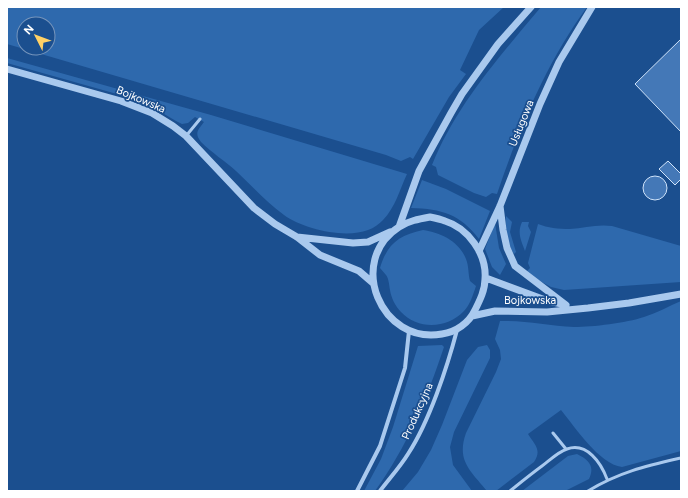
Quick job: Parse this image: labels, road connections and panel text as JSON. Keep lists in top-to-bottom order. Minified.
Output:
{"streets":{"street":["Bojkowska","Usługowa","Produkcyjna"]},"crossings":[["Bojkowska","Usługowa"],["Bojkowska","Produkcyjna"],["Usługowa","Produkcyjna"]],"north":"top left"}
